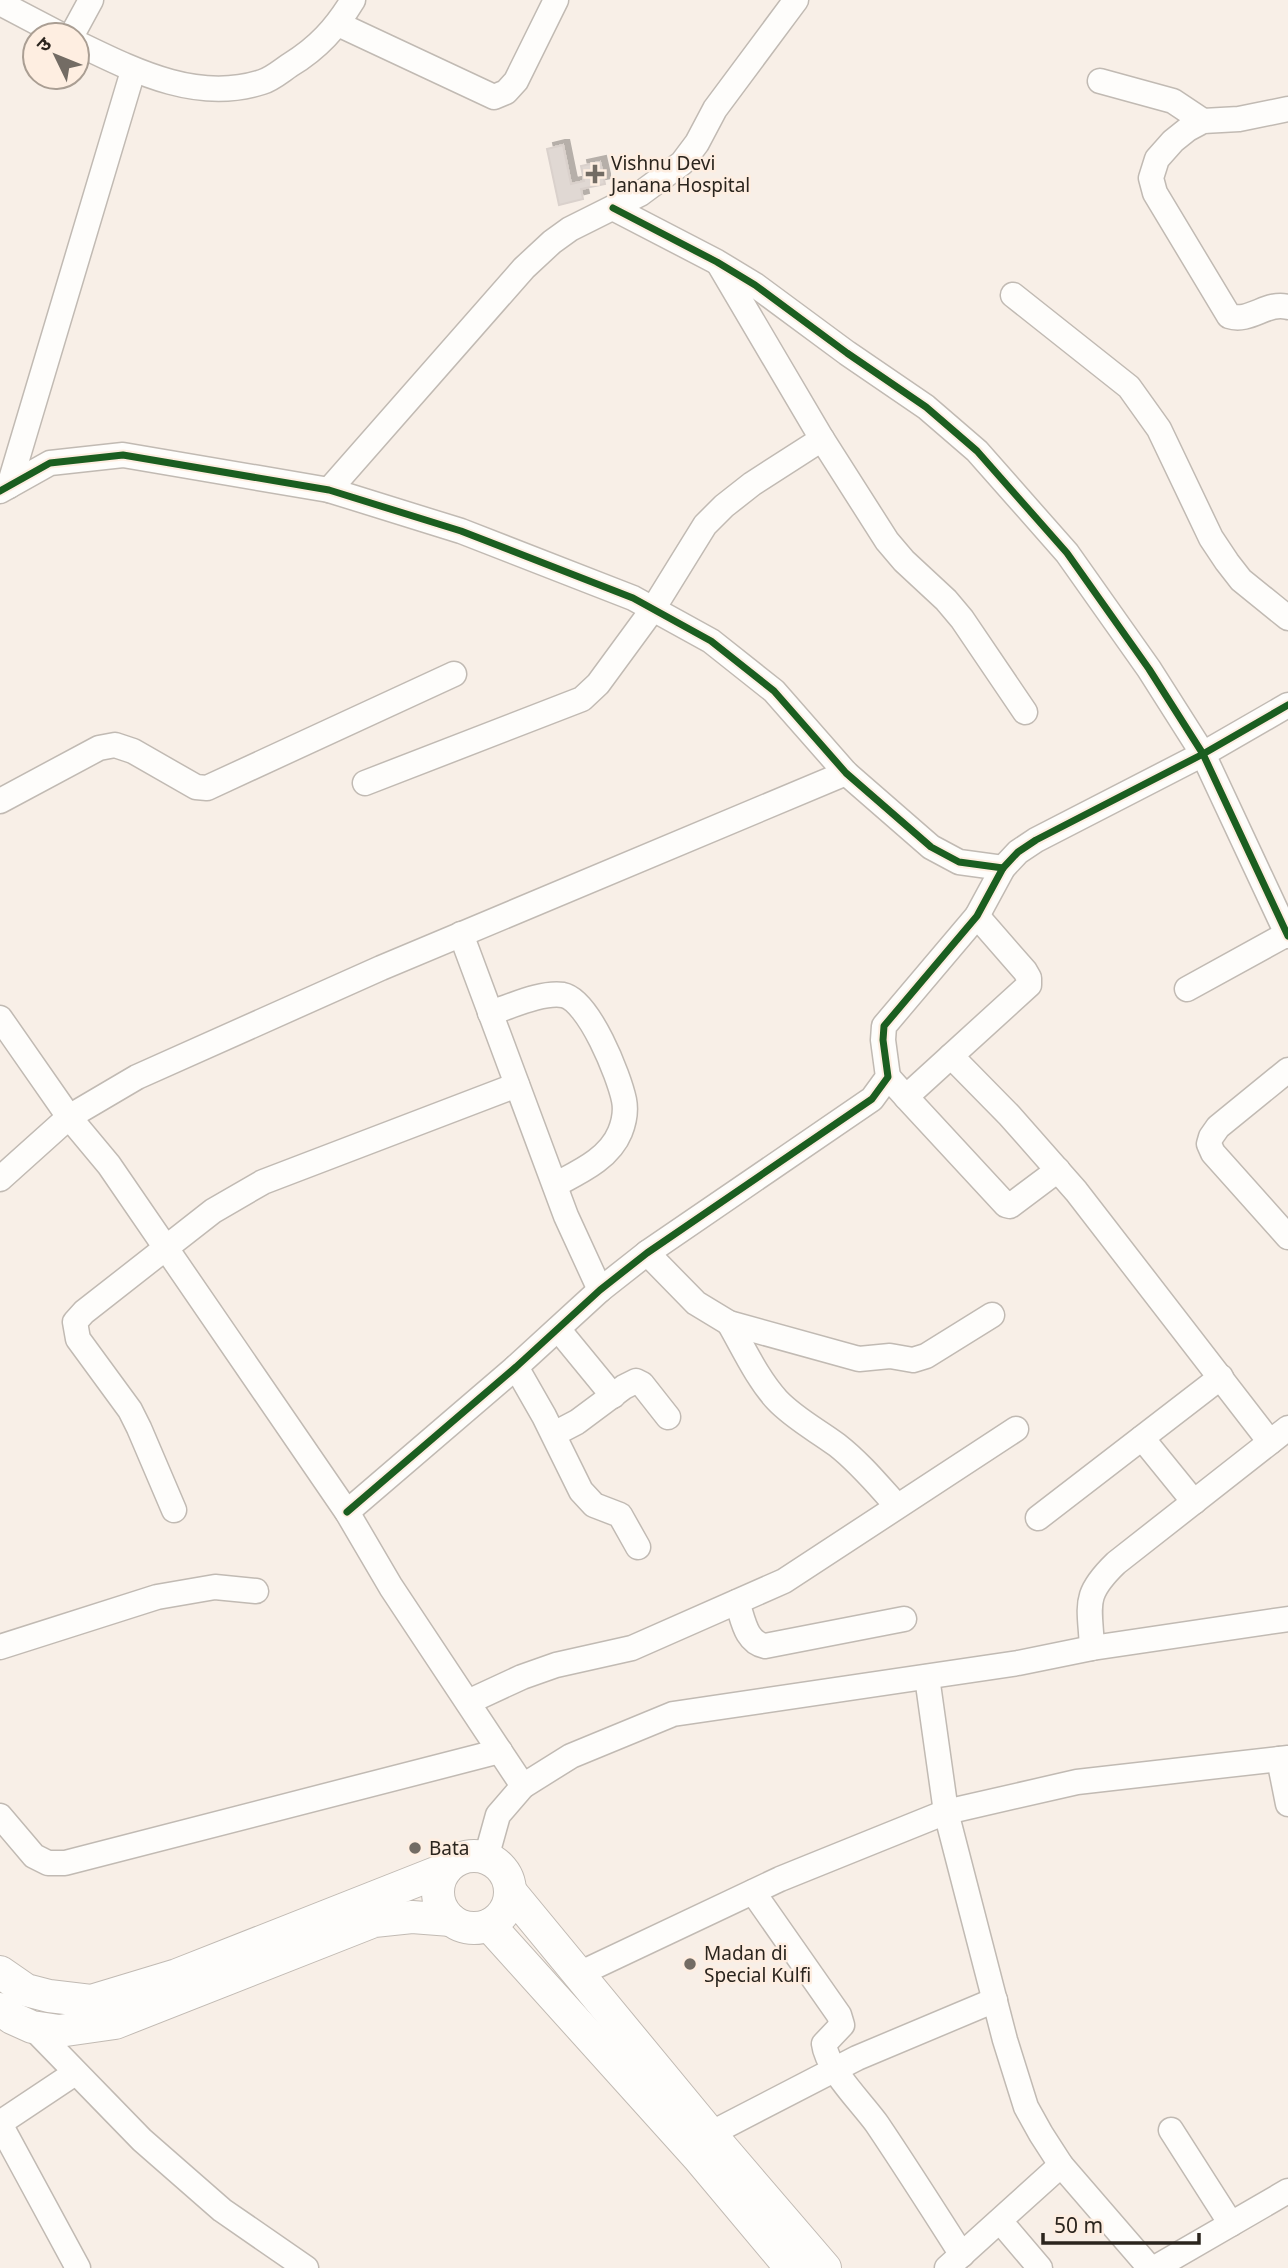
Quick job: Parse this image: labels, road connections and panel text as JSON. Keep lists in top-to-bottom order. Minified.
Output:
{"places":{"health":["Vishnu Devi Janana Hospital"],"other":["Bata","Madan di Special Kulfi"]},"scale_bar":"50 m","north":"top left"}
